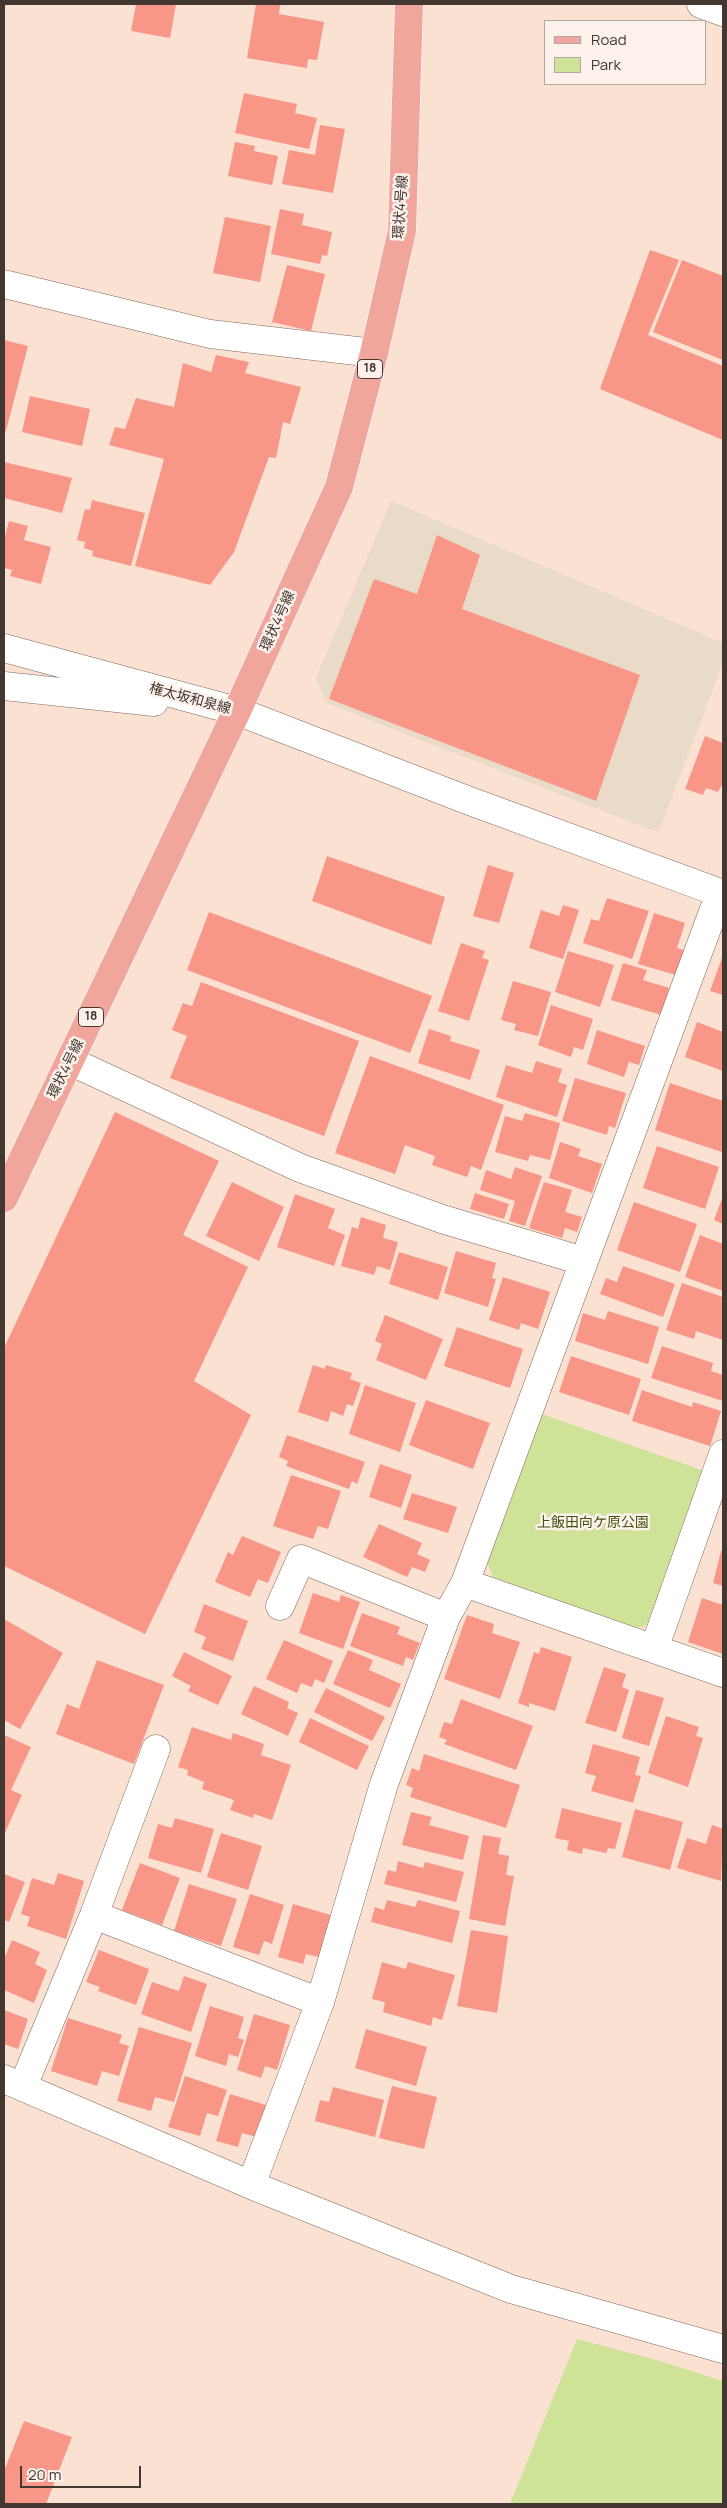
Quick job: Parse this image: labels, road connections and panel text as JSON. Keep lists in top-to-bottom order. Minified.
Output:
{"streets":{"main road":["環状4号線","18"],"street":["権太坂和泉線"]},"crossings":[["環状4号線","権太坂和泉線"]],"parks":["上飯田向ケ原公園"],"legend":["Road","Park"],"scale_bar":"20 m"}
